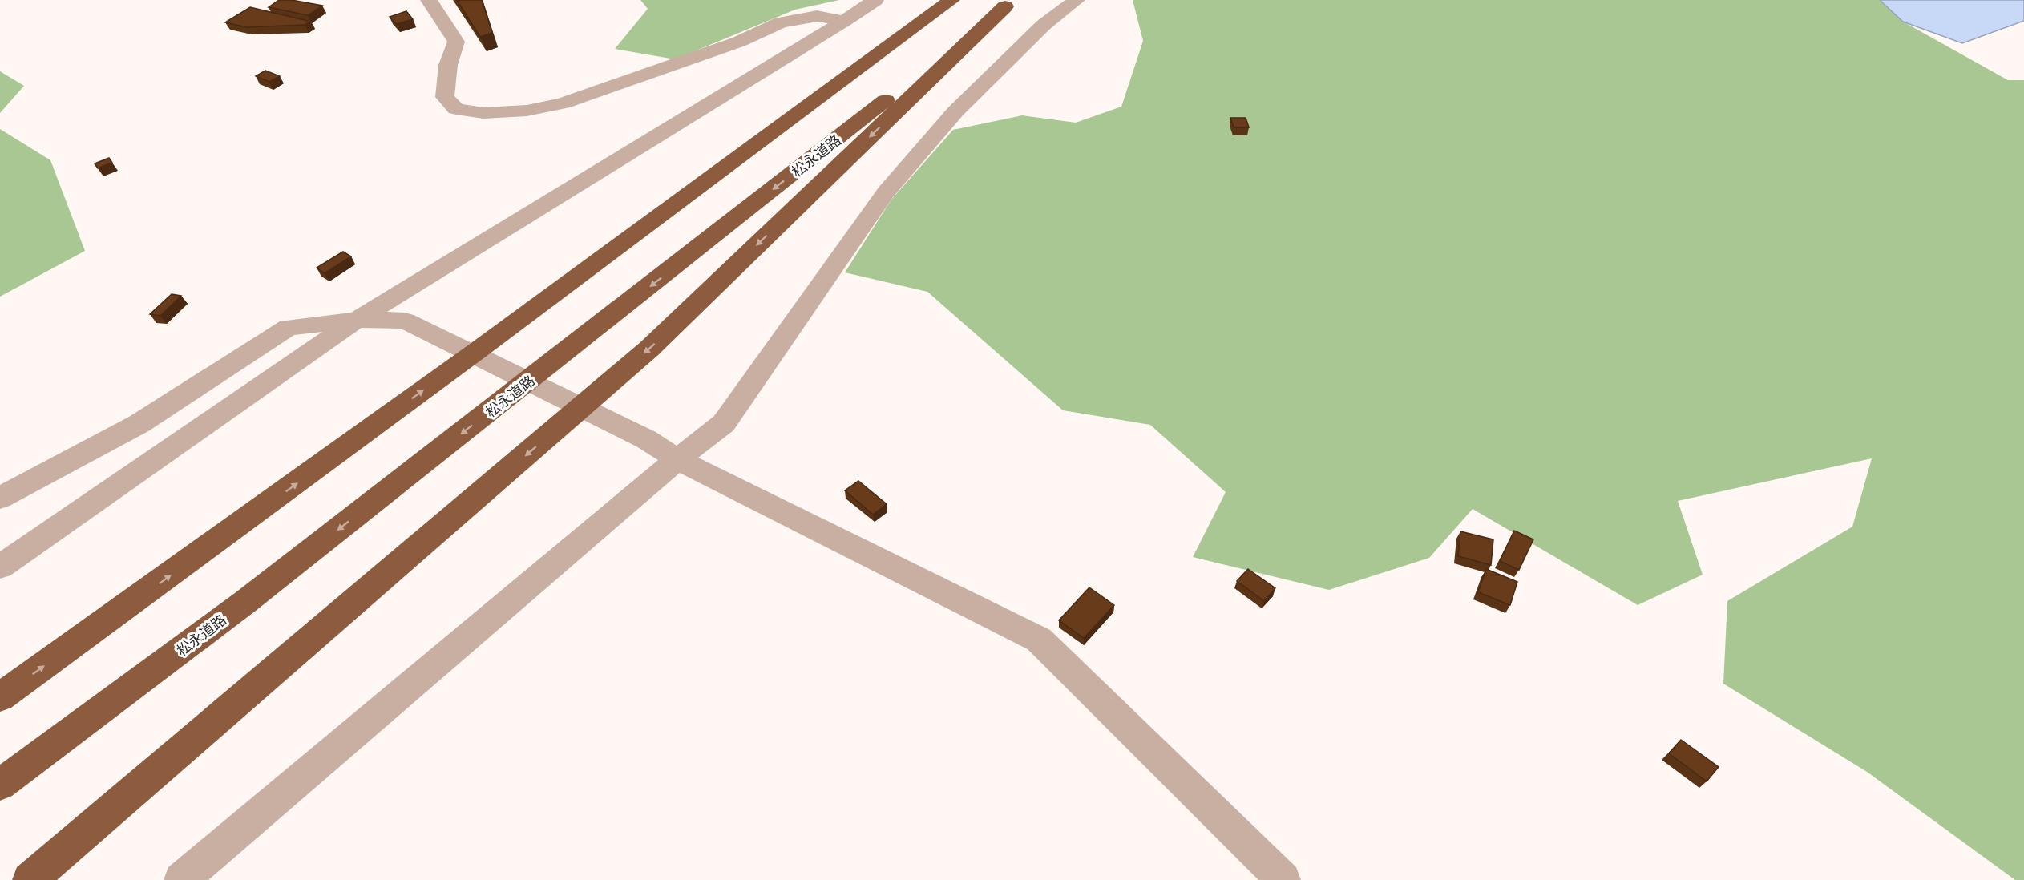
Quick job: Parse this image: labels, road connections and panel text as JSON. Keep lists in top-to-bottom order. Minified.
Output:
{"streets":{"highway":["松永道路"]}}
